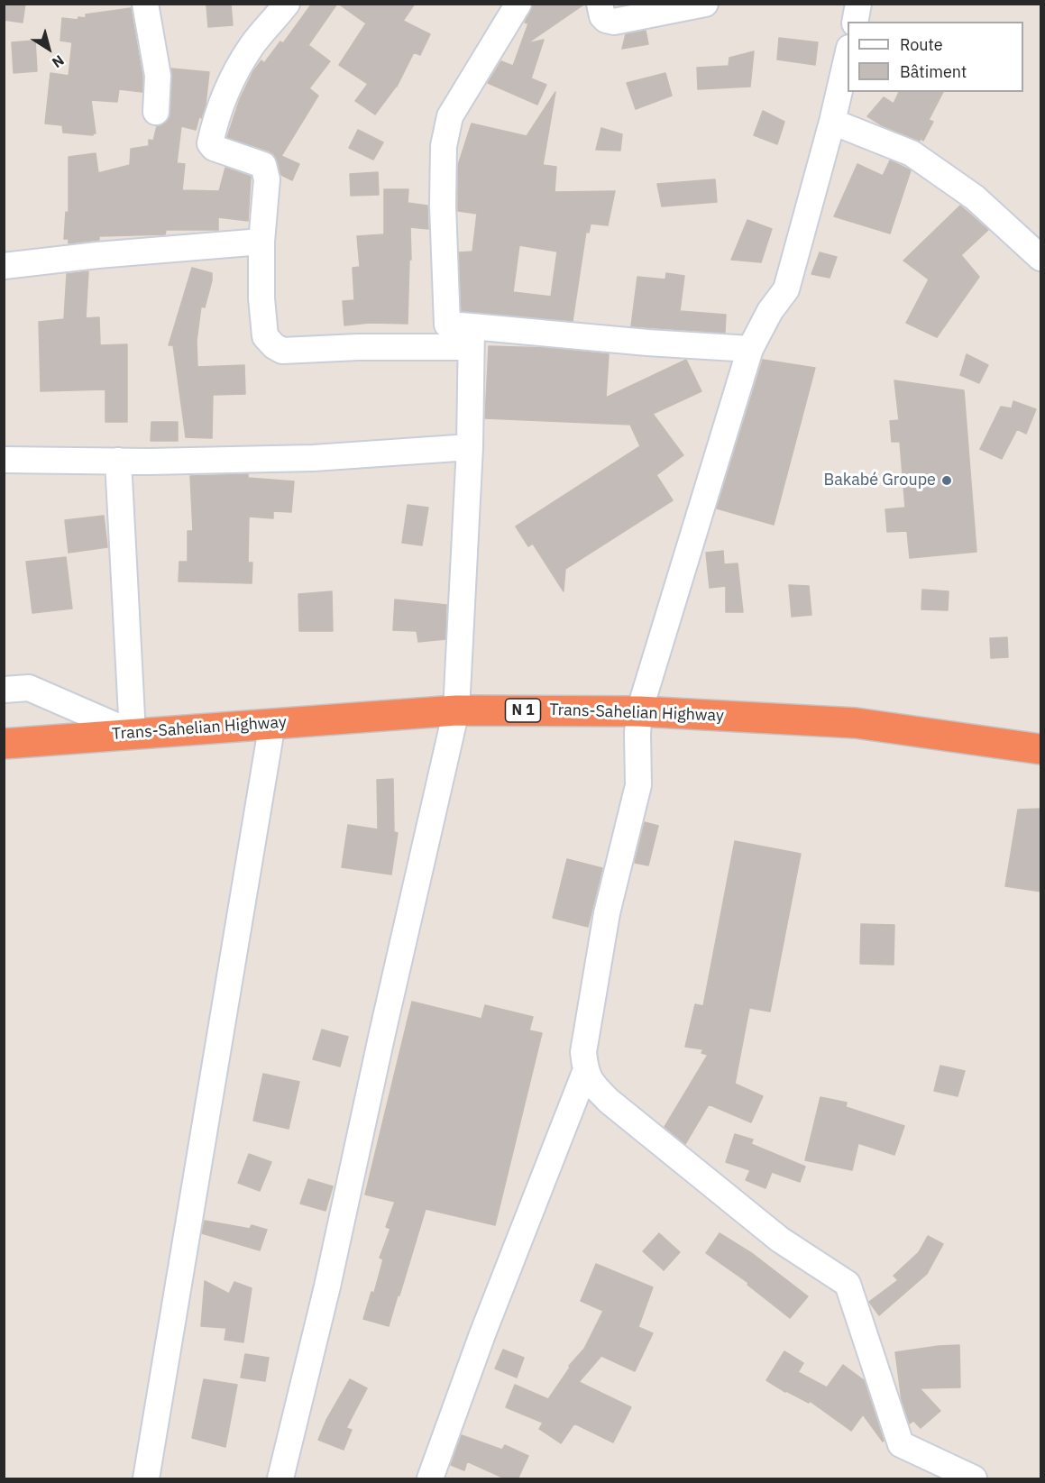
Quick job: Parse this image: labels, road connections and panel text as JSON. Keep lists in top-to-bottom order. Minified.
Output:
{"streets":{"highway":["N 1","Trans-Sahelian Highway"]},"places":["Bakabé Groupe"],"legend":["Route","Bâtiment"],"north":"bottom right"}
